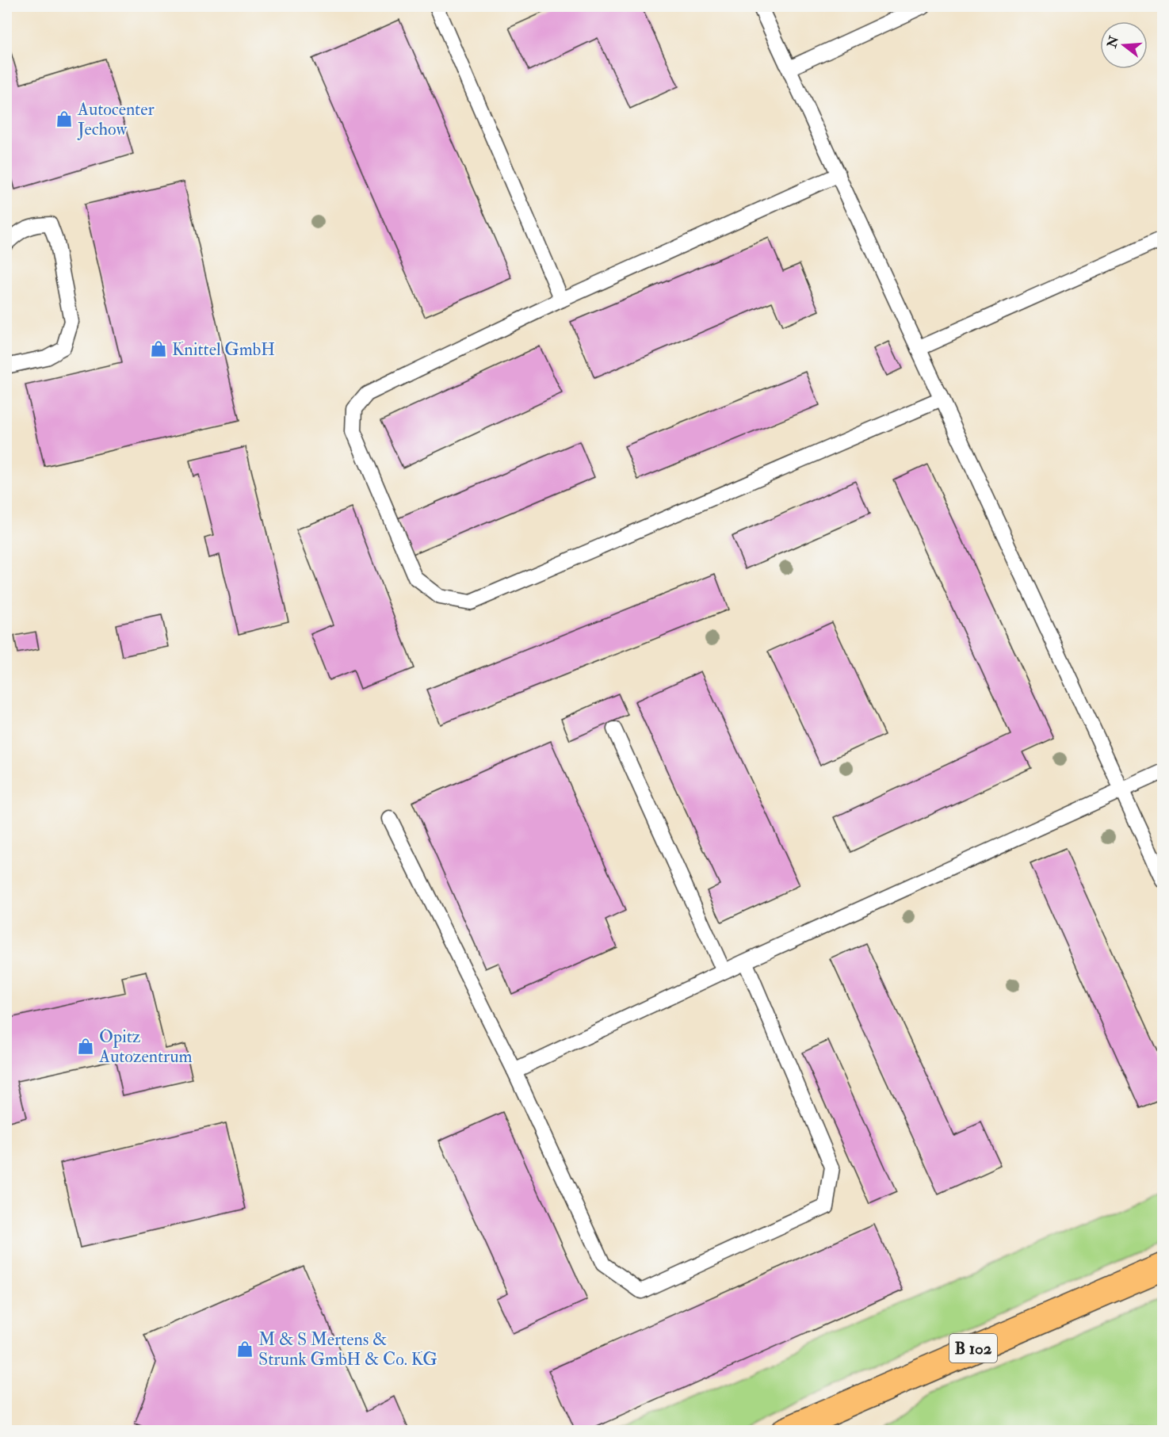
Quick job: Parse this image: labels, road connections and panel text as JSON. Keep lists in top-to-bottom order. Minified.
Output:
{"streets":{"main road":["B 102"]},"places":{"shop":["Autocenter Jechow","Knittel GmbH","Opitz Autozentrum","M & S Mertens & Strunk GmbH & Co. KG"]},"north":"left"}
